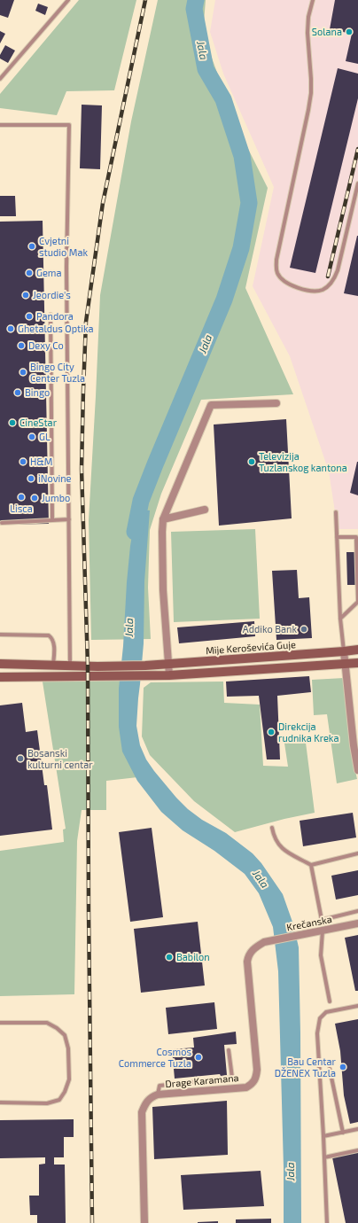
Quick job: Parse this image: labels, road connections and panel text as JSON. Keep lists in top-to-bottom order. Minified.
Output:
{"streets":{"main road":["Mije Keroševića Guje"],"street":["Krečanska","Drage Karamana"]},"crossings":[["Krečanska","Drage Karamana"]],"water":["Jala"],"places":["Solana","Cvjetni studio Mak","Gema","Jeordie's","Pandora","Ghetaldus Optika","Dexy Co","Bingo City Center Tuzla","Bingo","CineStar","GL","H&M","Televizija Tuzlanskog kantona","iNovine","Lisca","Jumbo","Addiko Bank","Direkcija rudnika Kreka","Bosanski kulturni centar","Babilon","Cosmos Commerce Tuzla","Bau Centar DŽENEX Tuzla"]}
